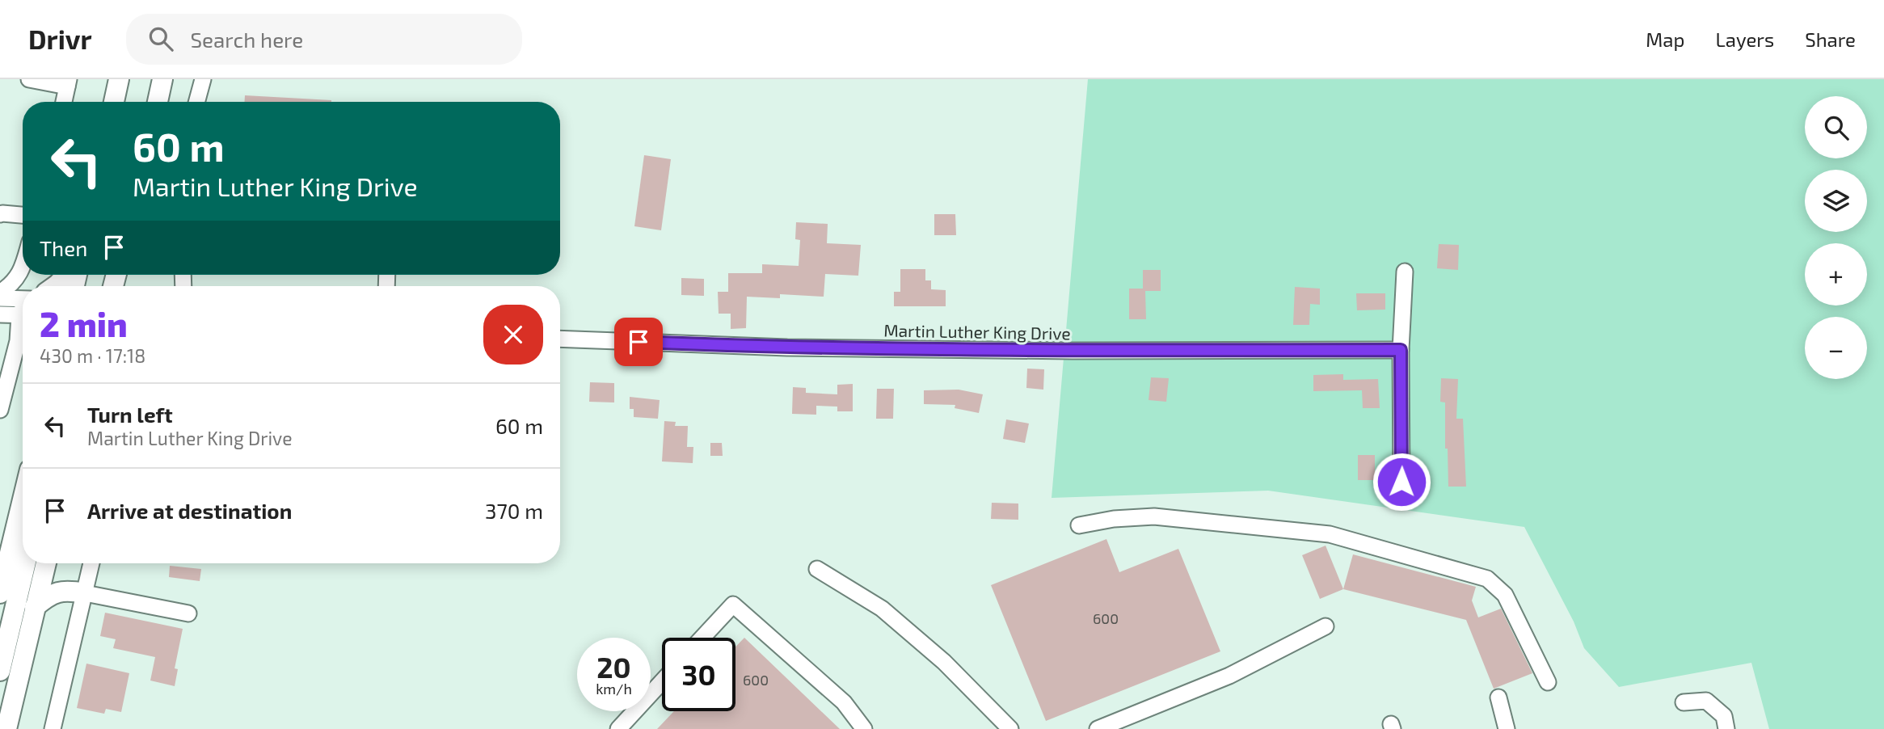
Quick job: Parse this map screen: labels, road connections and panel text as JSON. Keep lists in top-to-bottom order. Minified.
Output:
{"streets":{"street":["Martin Luther King Drive"]},"house_numbers":["600","600"],"page":{"header":"Drivr","search":"Search here","nav":["Map","Layers","Share"],"map_buttons":["+","−"],"turn":["60 m","Martin Luther King Drive"],"then":"Then","heading":["2 min","430 m · 17:18"],"list":[{"name":"Turn left","note":"Martin Luther King Drive","value":"60 m"},{"name":"Arrive at destination","value":"370 m"}],"speed":"20 km/h","limit":"30"}}
